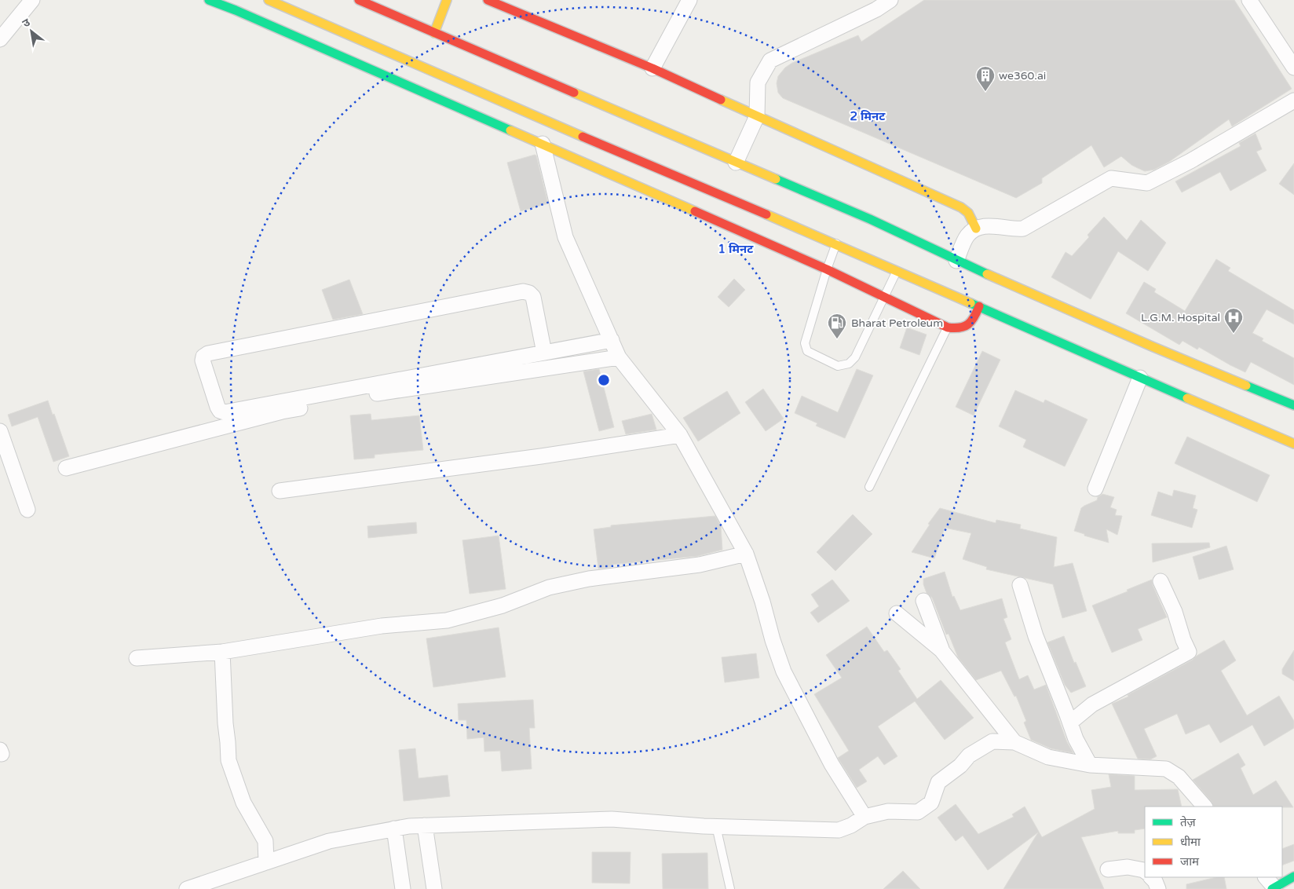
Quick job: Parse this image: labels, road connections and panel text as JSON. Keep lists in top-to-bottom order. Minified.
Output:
{"places":{"building":["we360.ai"],"hospital":["L.G.M. Hospital"],"fuel station":["Bharat Petroleum"]},"legend":["तेज़","धीमा","जाम"],"north":"top left","rings":["2 मिनट","1 मिनट"]}
